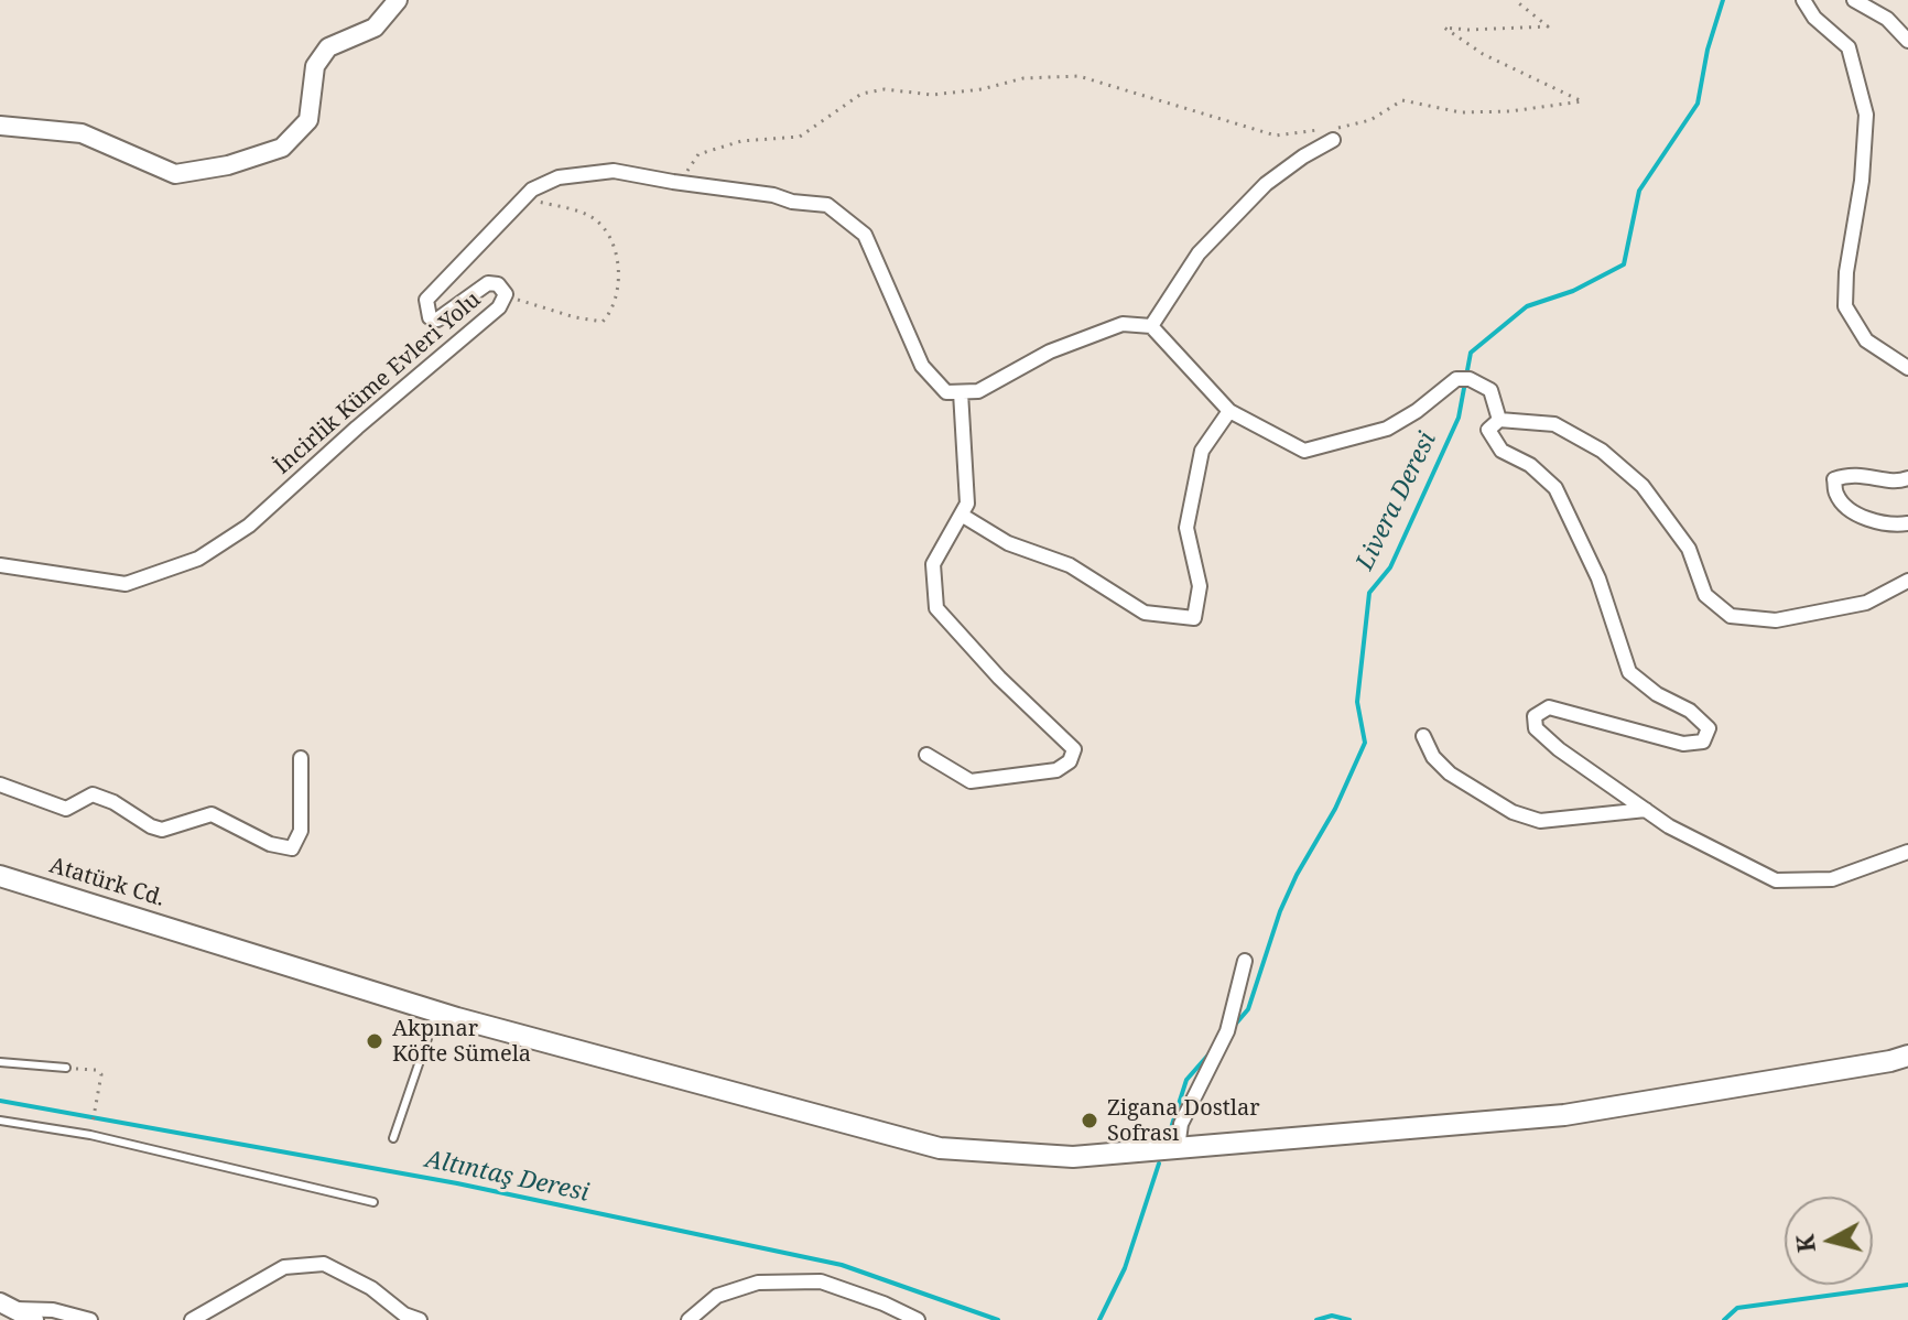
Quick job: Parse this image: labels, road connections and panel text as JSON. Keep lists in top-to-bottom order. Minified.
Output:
{"streets":{"main road":["Atatürk Cd."],"street":["İncirlik Küme Evleri Yolu"]},"water":["Livera Deresi","Altıntaş Deresi"],"places":["Akpınar Köfte Sümela","Zigana Dostlar Sofrası"],"north":"left"}
